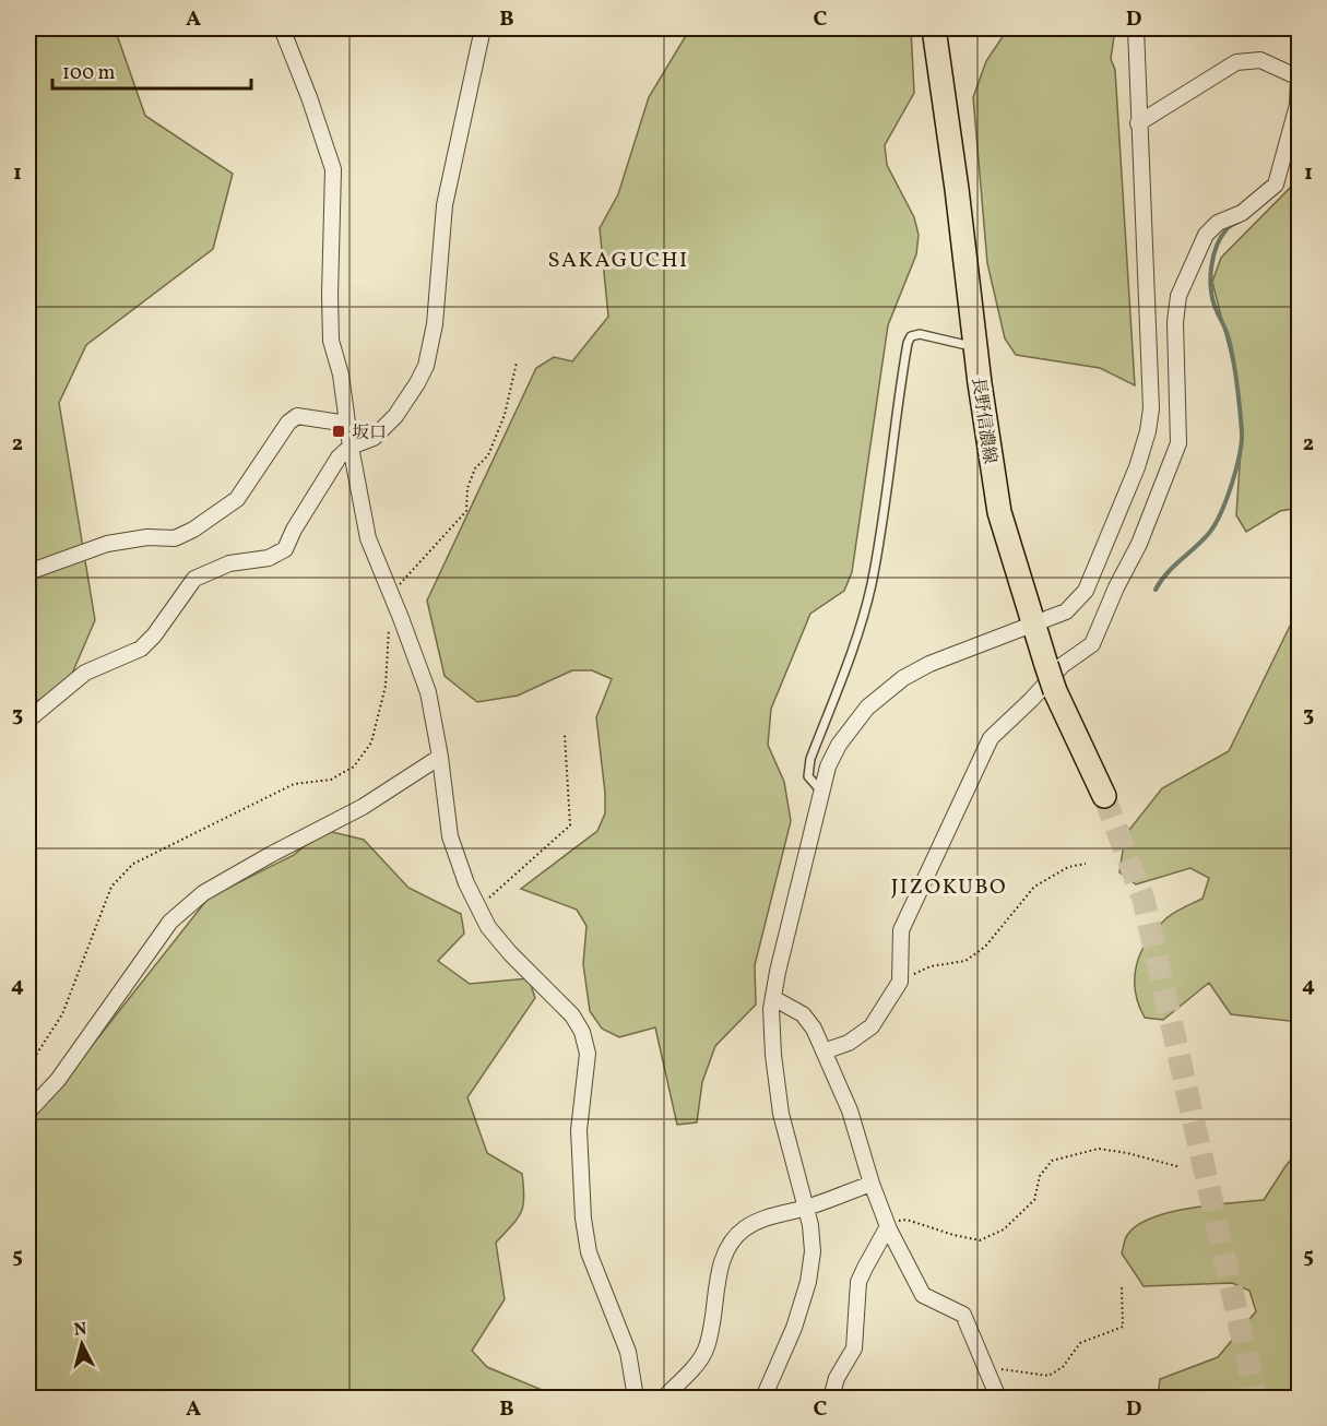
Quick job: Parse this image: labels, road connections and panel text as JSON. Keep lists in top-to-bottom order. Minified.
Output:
{"streets":{"main road":["長野信濃線"]},"districts":["SAKAGUCHI","JIZOKUBO"],"places":{"transit":["坂口"]},"scale_bar":"100 m","north":"top","grid":{"columns":["A","B","C","D"],"rows":["1","2","3","4","5"]}}
